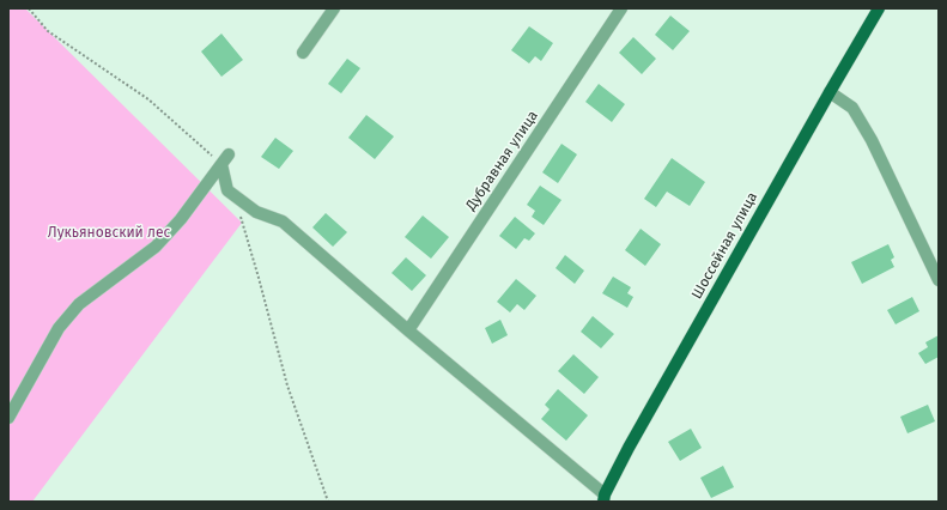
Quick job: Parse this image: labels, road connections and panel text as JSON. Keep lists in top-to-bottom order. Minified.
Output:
{"streets":{"main road":["Шоссейная улица"],"street":["Дубравная улица"]},"parks":["Лукьяновский лес"]}
